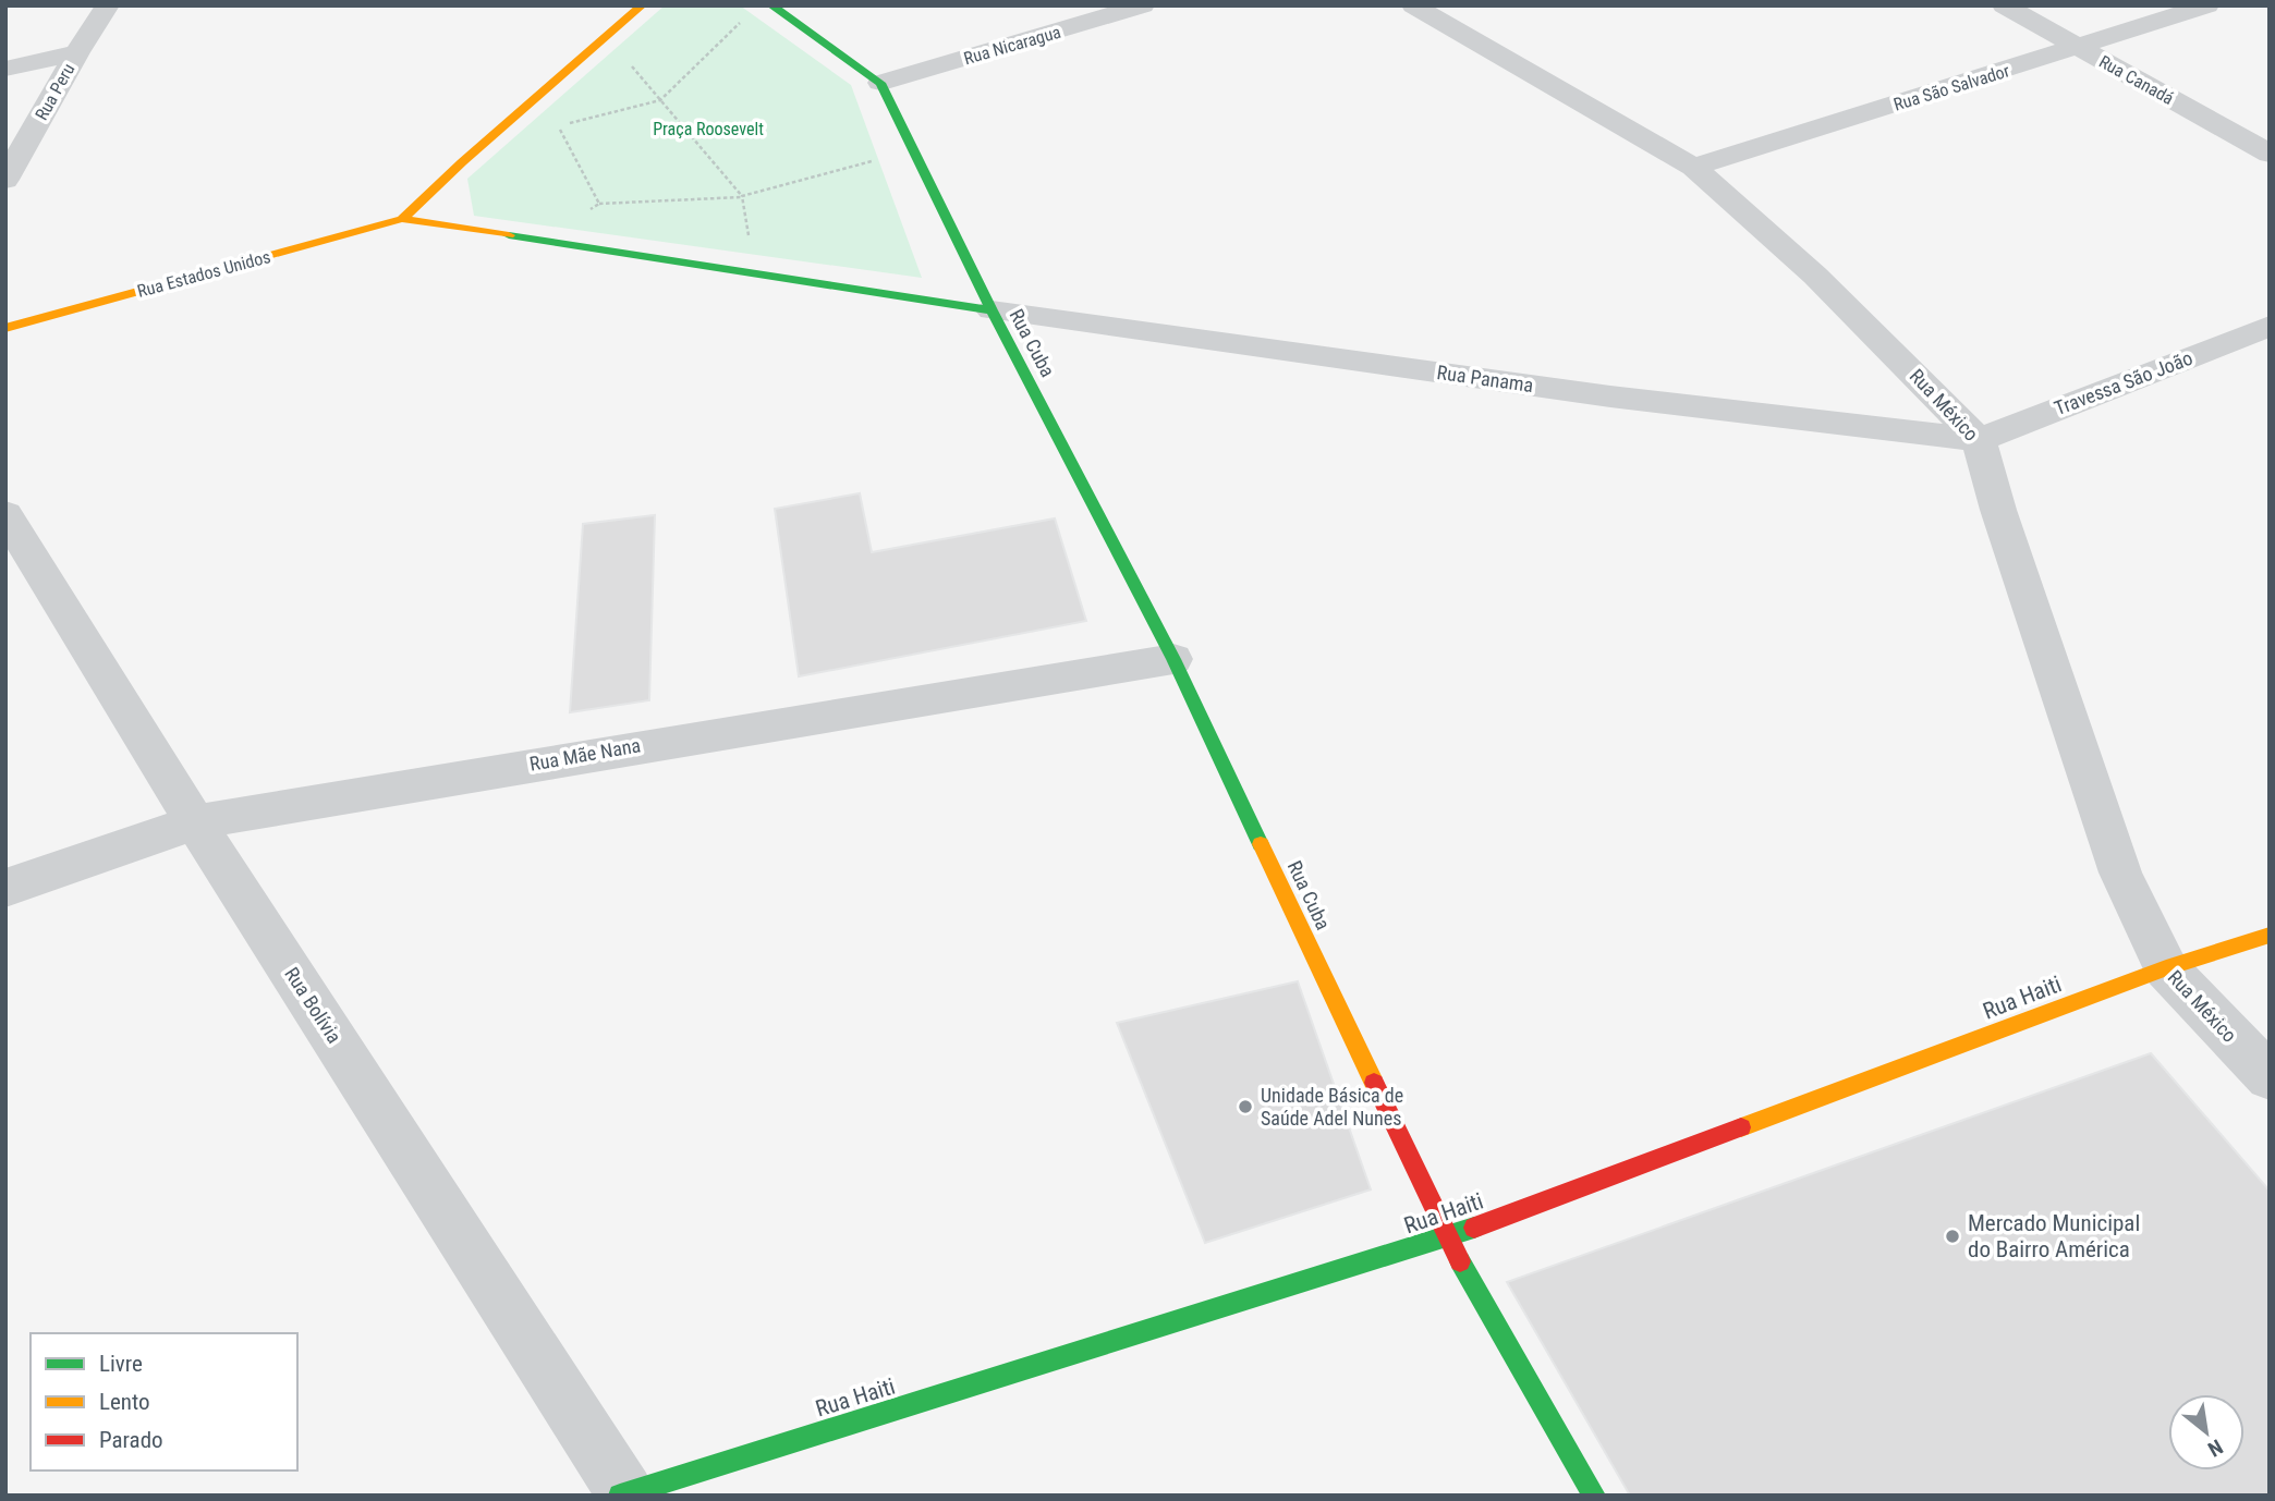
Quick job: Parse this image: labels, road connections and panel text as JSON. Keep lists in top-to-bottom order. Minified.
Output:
{"streets":{"street":["Rua Nicaragua","Rua Canadá","Rua São Salvador","Rua Peru","Rua Estados Unidos","Rua Cuba","Rua Panama","Travessa São João","Rua México","Rua Mãe Nana","Rua Haiti","Rua Bolívia"]},"crossings":[["Rua Nicaragua","Rua Cuba"],["Rua Canadá","Rua São Salvador"],["Rua São Salvador","Rua México"],["Rua Cuba","Rua Panama"],["Rua Cuba","Rua Mãe Nana"],["Rua Cuba","Rua Haiti"],["Rua Panama","Travessa São João"],["Rua Panama","Rua México"],["Travessa São João","Rua México"],["Rua México","Rua Haiti"],["Rua Mãe Nana","Rua Bolívia"],["Rua Haiti","Rua Bolívia"]],"parks":["Praça Roosevelt"],"places":["Unidade Básica de Saúde Adel Nunes","Mercado Municipal do Bairro América"],"legend":["Livre","Lento","Parado"],"north":"bottom right"}
